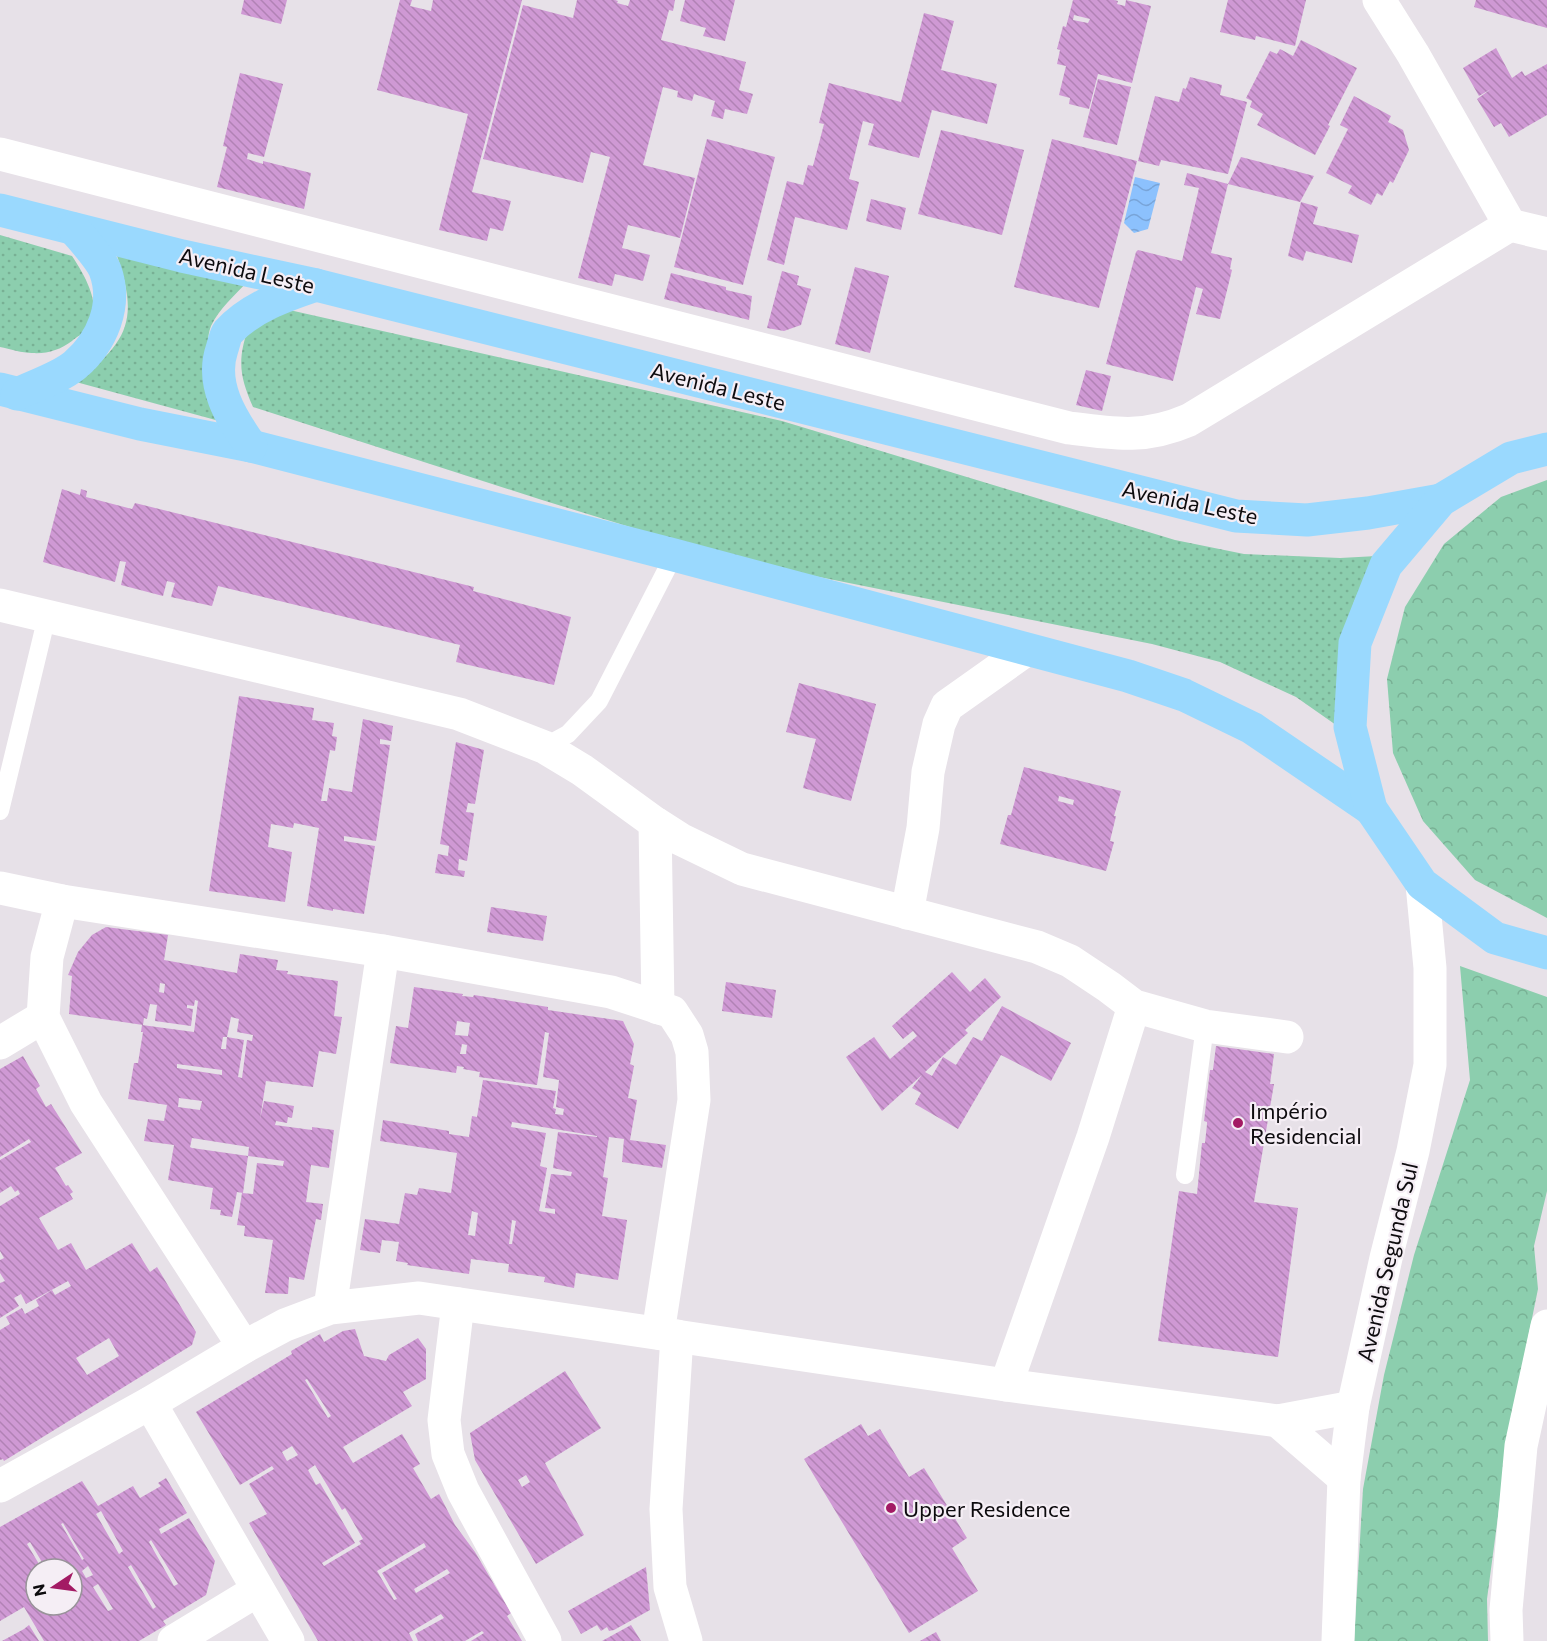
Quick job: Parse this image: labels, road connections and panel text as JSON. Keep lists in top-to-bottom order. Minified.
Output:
{"streets":{"main road":["Avenida Leste"],"street":["Avenida Segunda Sul"]},"places":["Império Residencial","Upper Residence"],"north":"left"}
